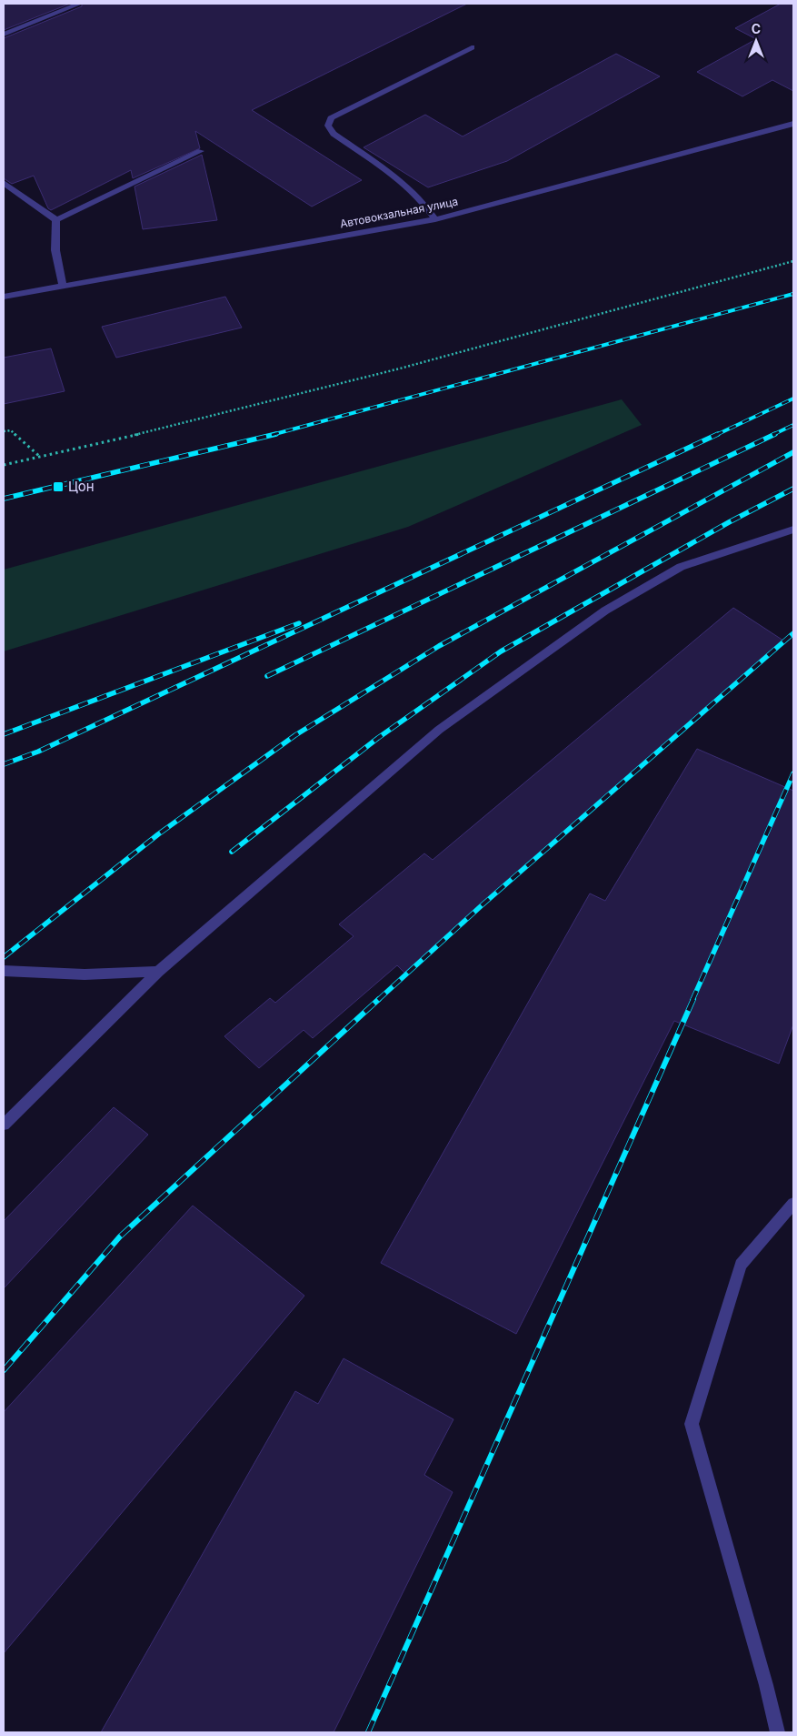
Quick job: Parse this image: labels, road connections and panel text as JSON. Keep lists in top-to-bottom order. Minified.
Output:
{"streets":{"street":["Автовокзальная улица"]},"places":{"transit":["Цон"]},"north":"top"}
